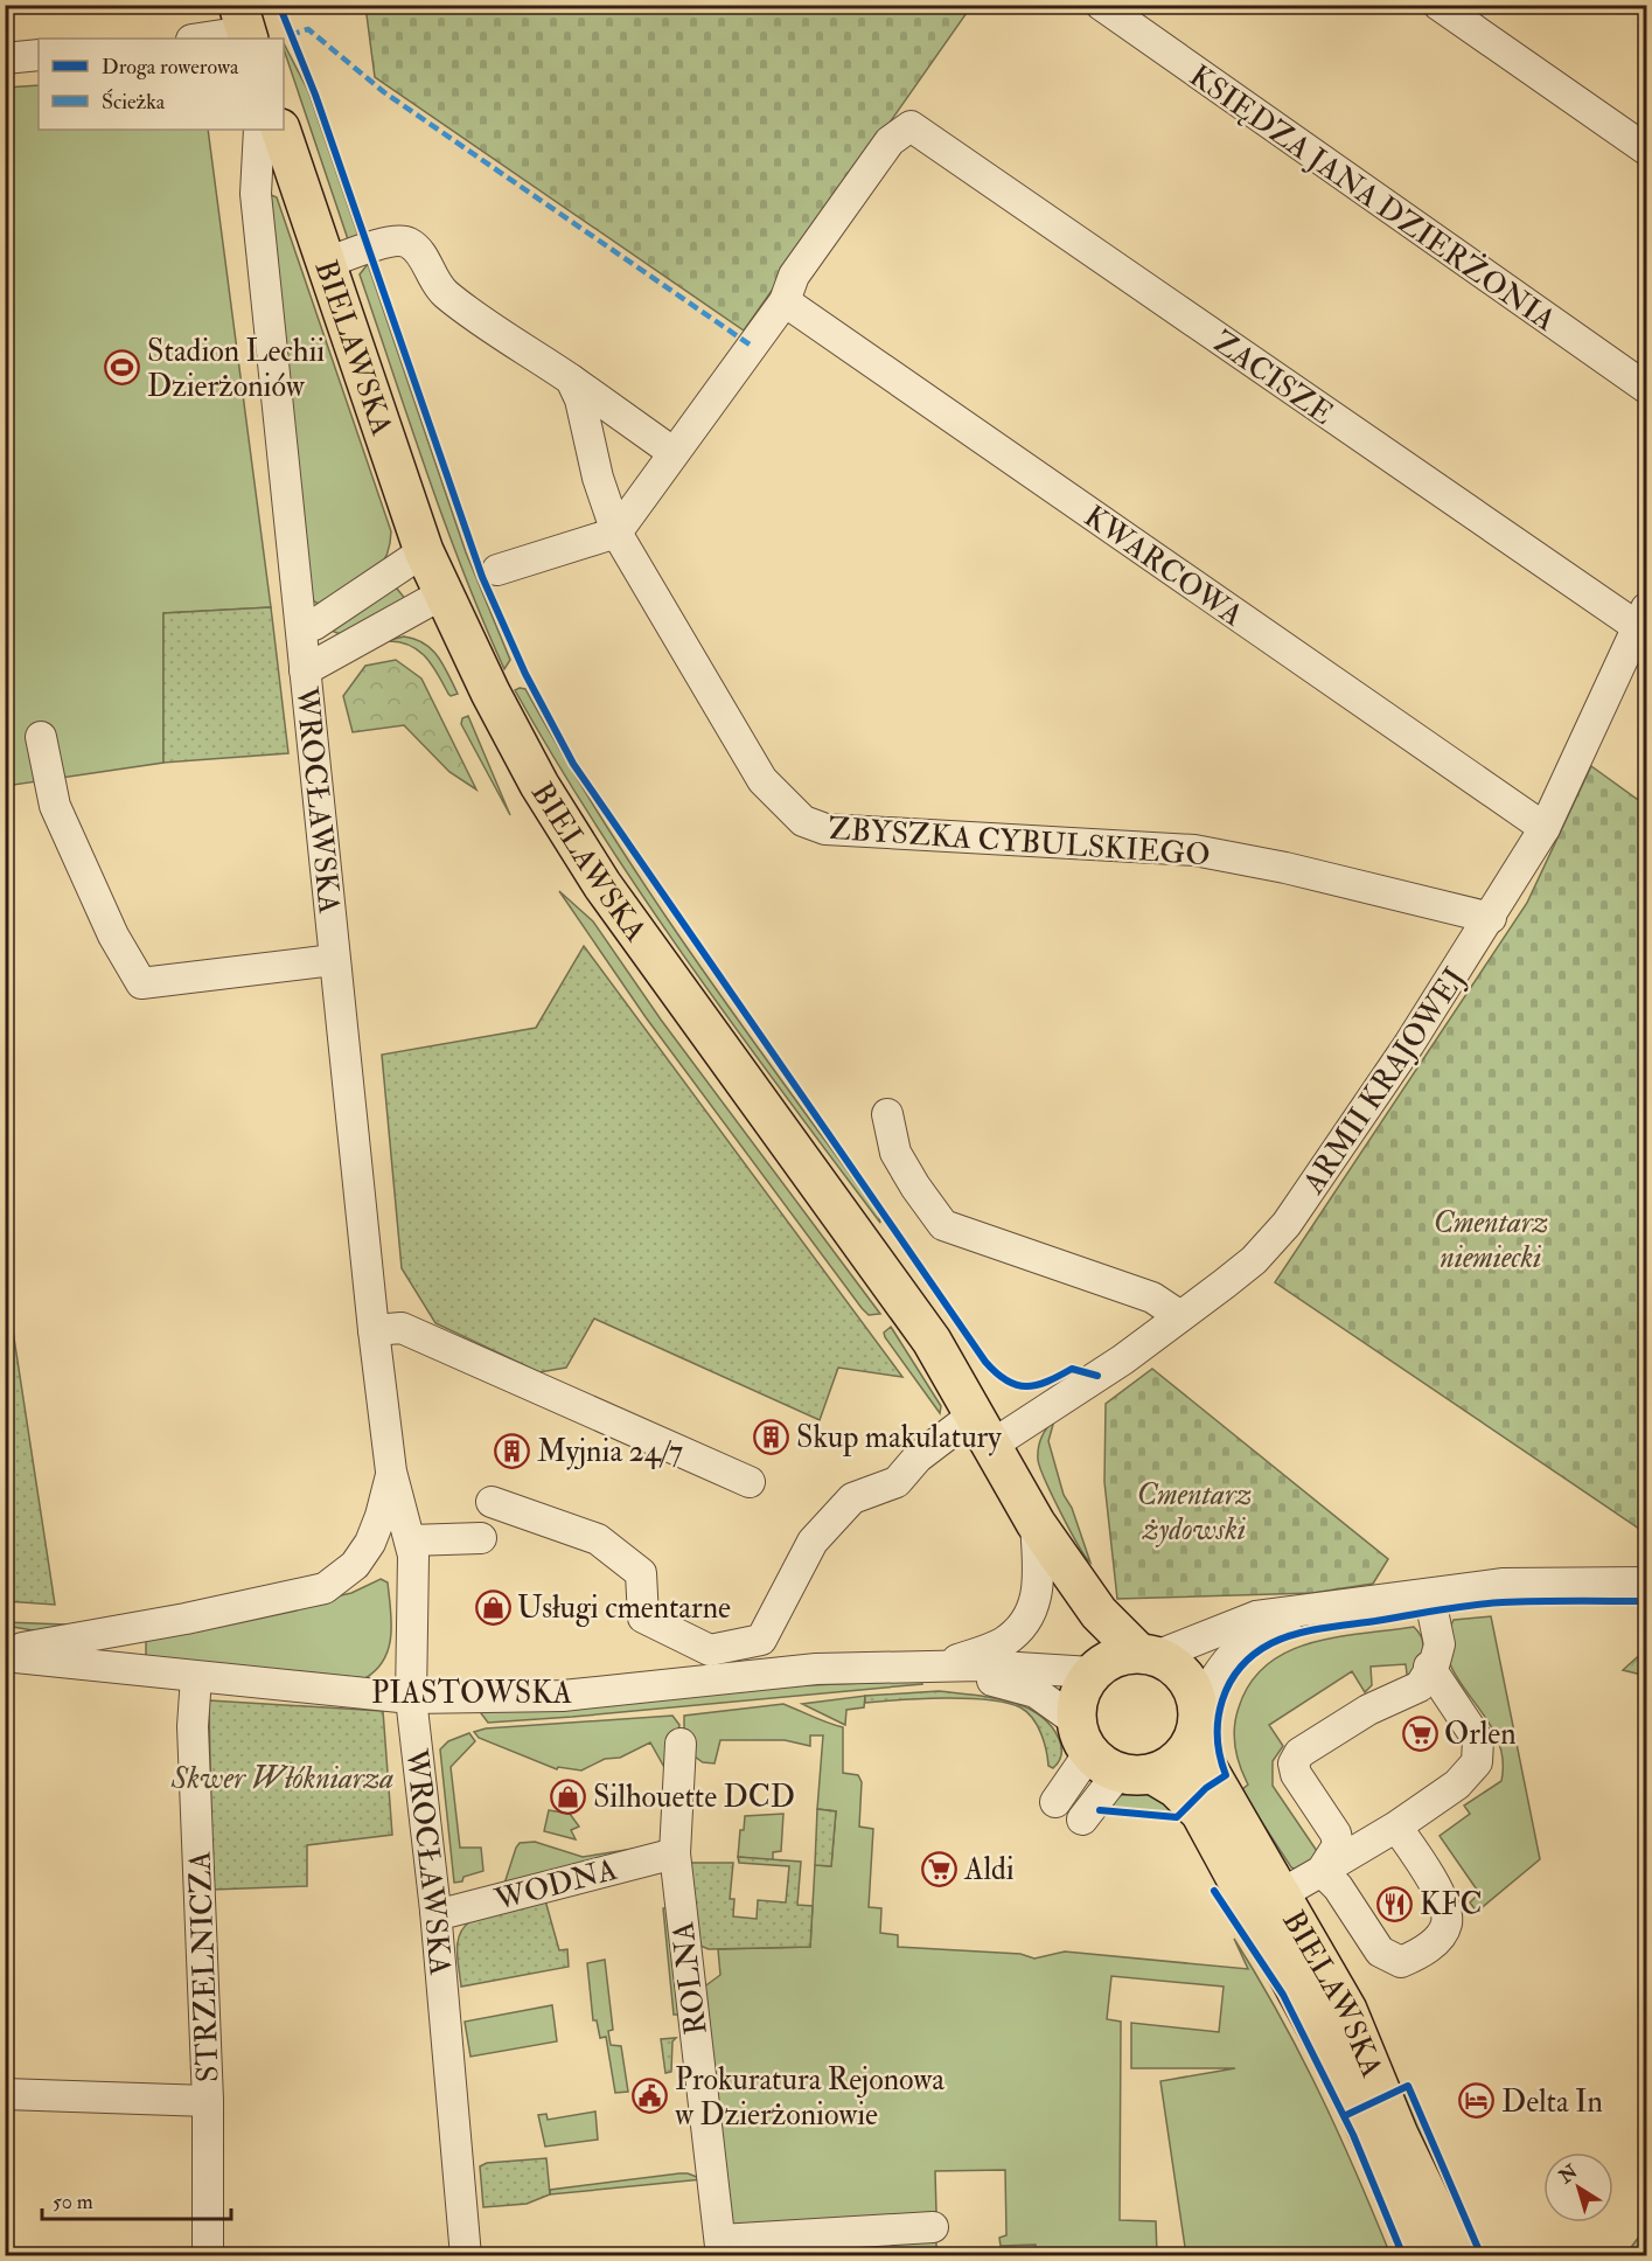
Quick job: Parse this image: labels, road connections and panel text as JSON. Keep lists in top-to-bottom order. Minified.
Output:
{"streets":{"main road":["BIELAWSKA"],"street":["KSIĘDZA JANA DZIERŻONIA","ZACISZE","KWARCOWA","WROCŁAWSKA","ZBYSZKA CYBULSKIEGO","ARMII KRAJOWEJ","PIASTOWSKA","WODNA","STRZELNICZA","ROLNA"]},"crossings":[["BIELAWSKA","ARMII KRAJOWEJ"],["BIELAWSKA","PIASTOWSKA"],["ZACISZE","KWARCOWA"],["ZACISZE","ARMII KRAJOWEJ"],["KWARCOWA","ARMII KRAJOWEJ"],["WROCŁAWSKA","PIASTOWSKA"],["WROCŁAWSKA","WODNA"],["ZBYSZKA CYBULSKIEGO","ARMII KRAJOWEJ"],["PIASTOWSKA","STRZELNICZA"],["WODNA","ROLNA"]],"parks":["Cmentarz niemiecki","Cmentarz żydowski","Skwer Włókniarza"],"places":{"sports":["Stadion Lechii Dzierżoniów"],"building":["Skup makulatury","Myjnia 24/7"],"shop":["Usługi cmentarne","Silhouette DCD"],"supermarket":["Orlen","Aldi"],"restaurant":["KFC"],"public building":["Prokuratura Rejonowa w Dzierżoniowie"],"hotel":["Delta In"]},"legend":["Droga rowerowa","Ścieżka"],"scale_bar":"50 m","north":"top left"}
